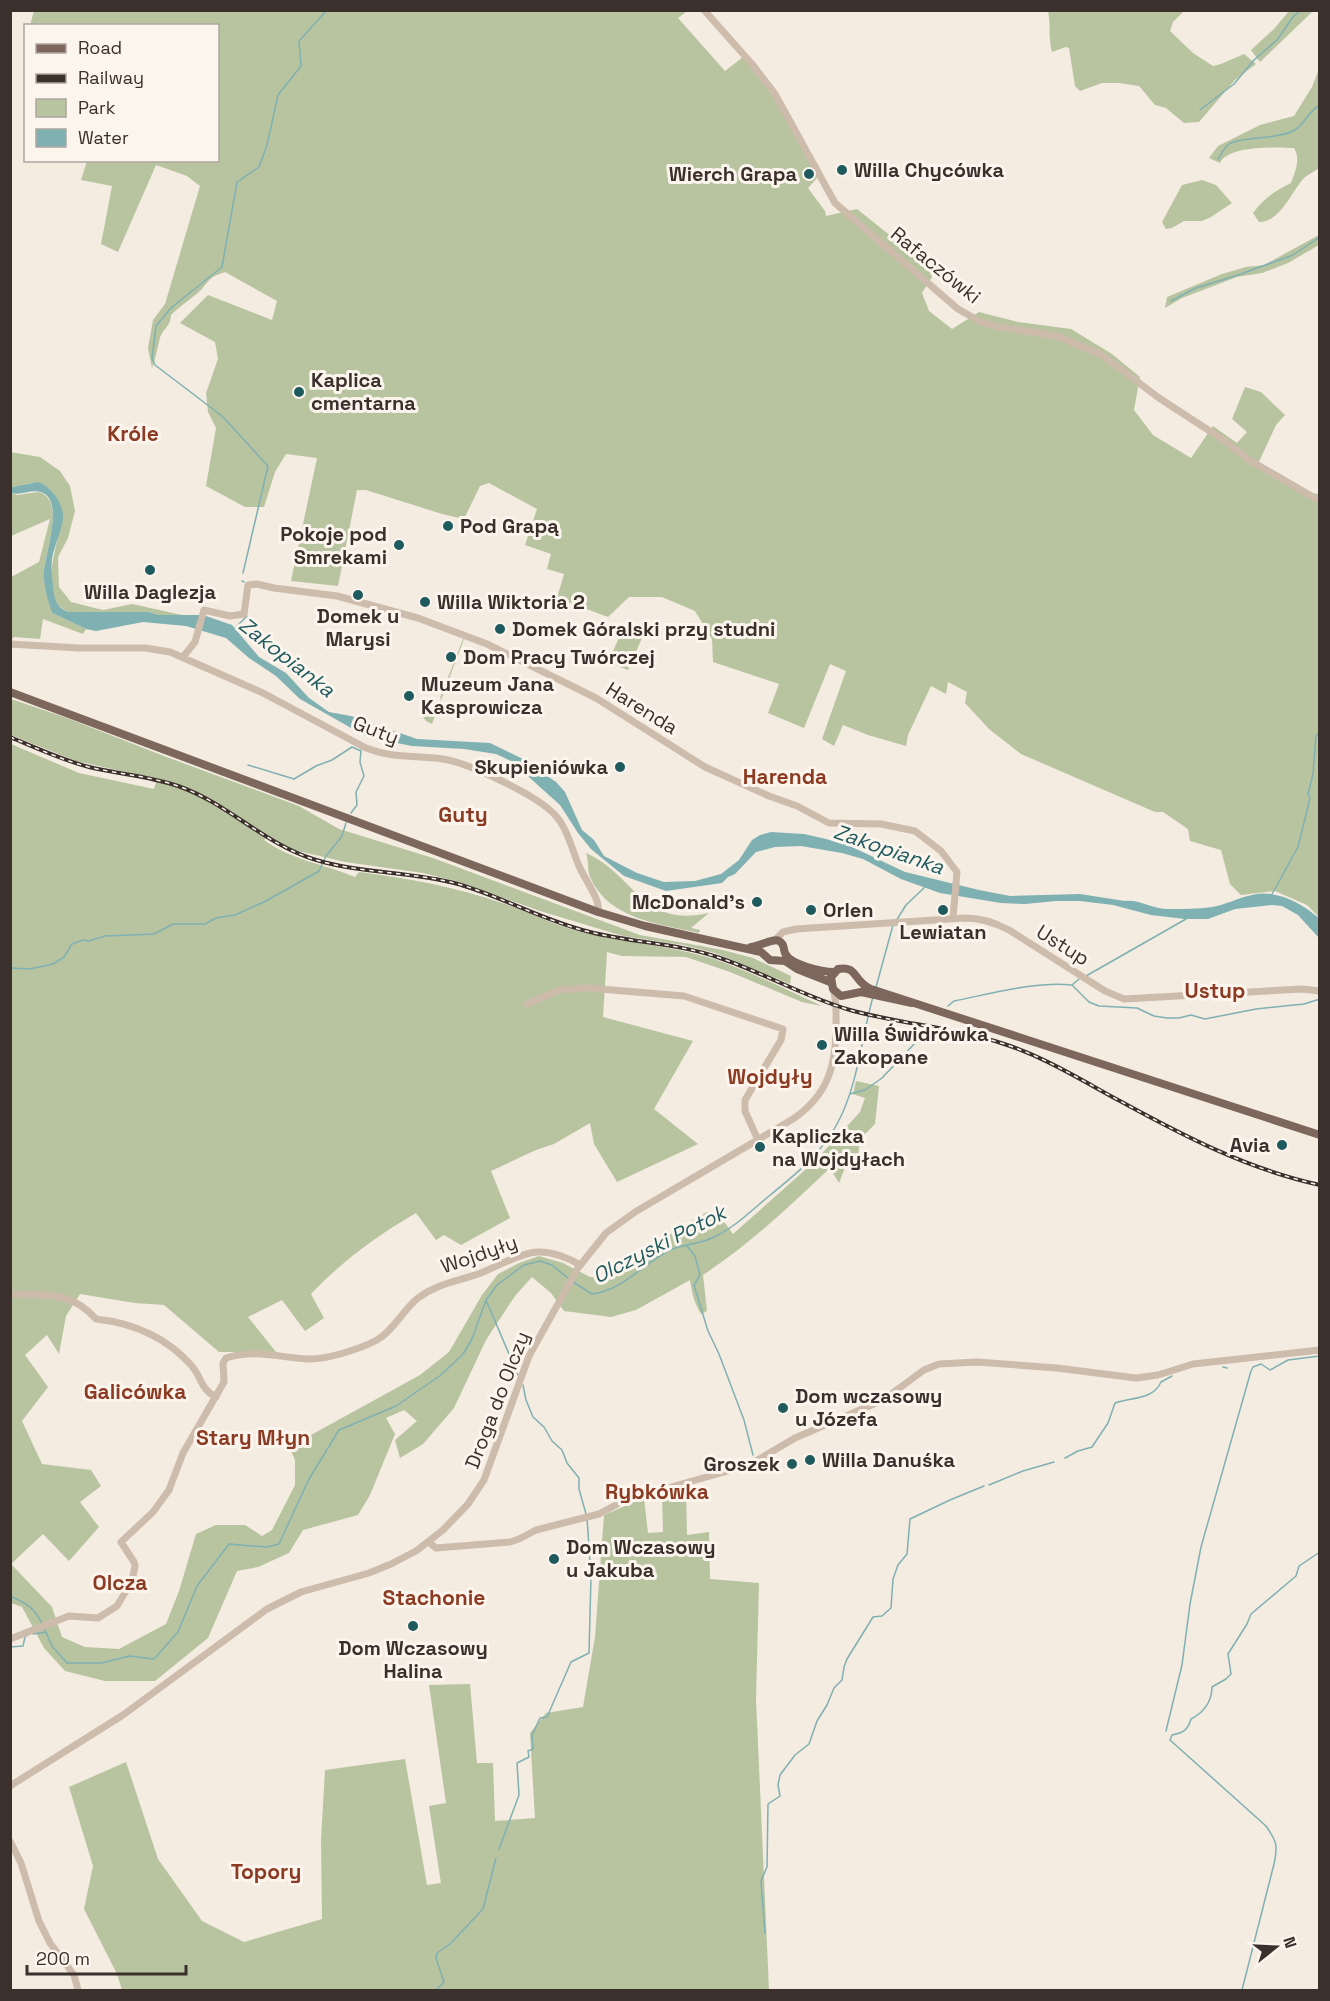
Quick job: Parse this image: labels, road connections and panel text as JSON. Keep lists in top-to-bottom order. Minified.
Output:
{"streets":{"street":["Rafaczówki","Harenda","Guty","Ustup","Wojdyły","Droga do Olczy"]},"crossings":[["Harenda","Guty"],["Harenda","Ustup"],["Wojdyły","Droga do Olczy"]],"districts":["Króle","Harenda","Guty","Ustup","Wojdyły","Galicówka","Stary Młyn","Rybkówka","Olcza","Stachonie","Topory"],"water":["Zakopianka","Olczyski Potok"],"places":["Willa Chycówka","Wierch Grapa","Kaplica cmentarna","Pod Grapą","Pokoje pod Smrekami","Willa Daglezja","Domek u Marysi","Willa Wiktoria 2","Domek Góralski przy studni","Dom Pracy Twórczej","Muzeum Jana Kasprowicza","Skupieniówka","McDonald's","Orlen","Lewiatan","Willa Świdrówka Zakopane","Avia","Kapliczka na Wojdyłach","Dom wczasowy u Józefa","Willa Danuśka","Groszek","Dom Wczasowy u Jakuba","Dom Wczasowy Halina"],"legend":["Road","Railway","Park","Water"],"scale_bar":"200 m","north":"right"}
